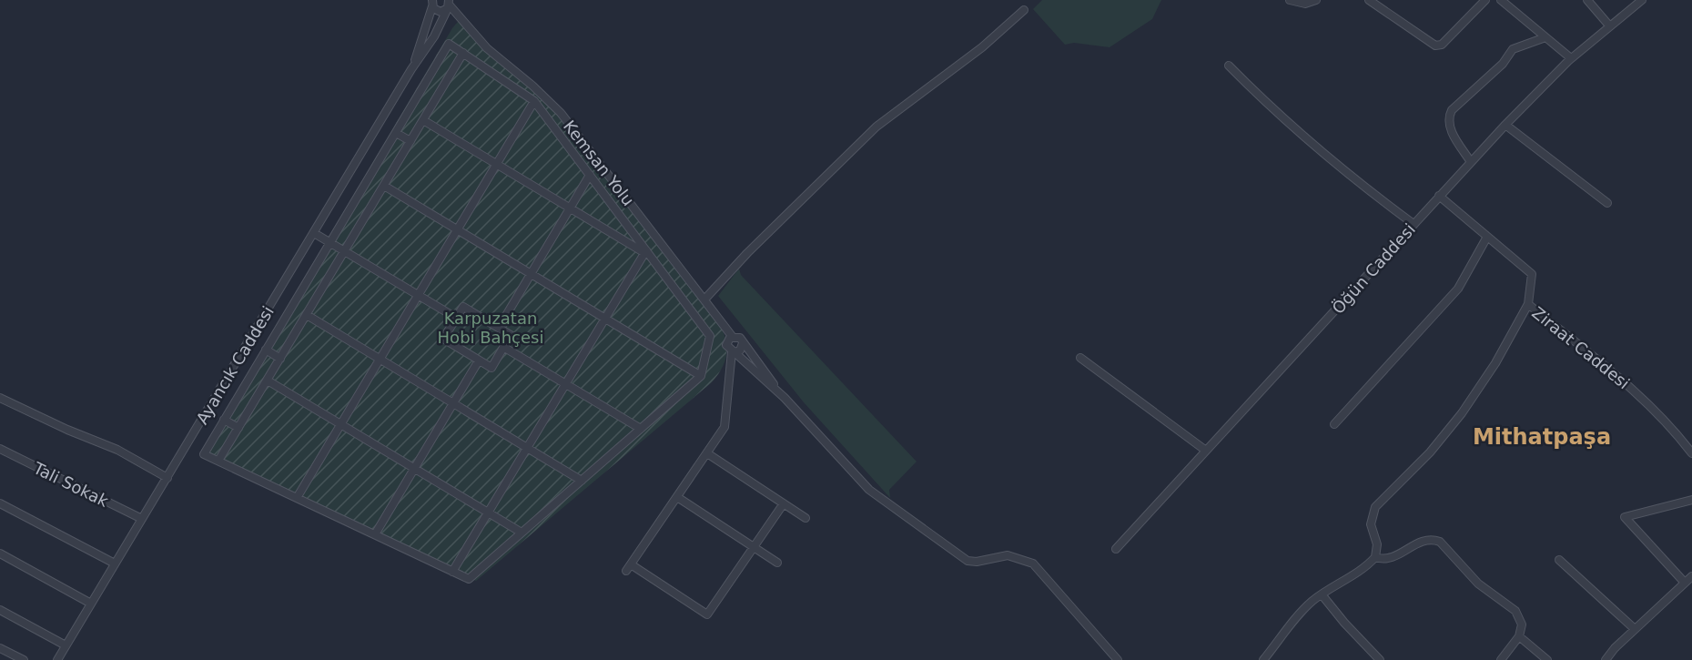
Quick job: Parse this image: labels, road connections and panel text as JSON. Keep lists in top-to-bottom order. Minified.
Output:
{"streets":{"street":["Kemsan Yolu","Öğün Caddesi","Ziraat Caddesi","Ayancık Caddesi","Tali Sokak"]},"crossings":[["Kemsan Yolu","Ayancık Caddesi"],["Öğün Caddesi","Ziraat Caddesi"],["Ayancık Caddesi","Tali Sokak"]],"districts":["Mithatpaşa"],"parks":["Karpuzatan Hobi Bahçesi"]}
